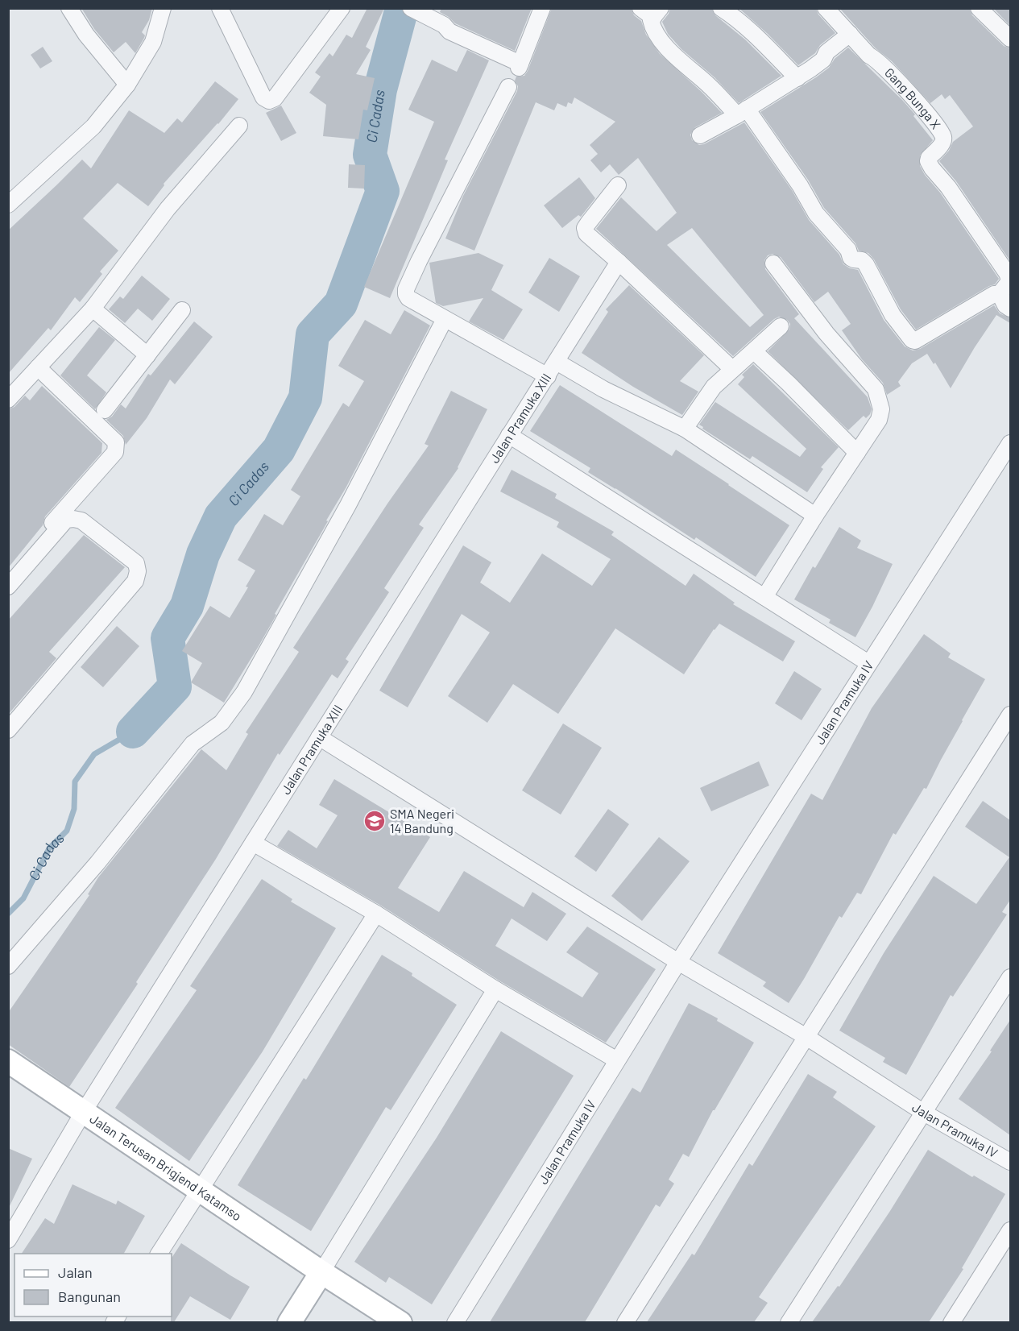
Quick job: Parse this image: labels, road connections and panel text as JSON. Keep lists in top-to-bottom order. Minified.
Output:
{"streets":{"street":["Gang Bunga X","Jalan Pramuka XIII","Jalan Pramuka IV","Jalan Terusan Brigjend Katamso"]},"crossings":[["Jalan Pramuka XIII","Jalan Terusan Brigjend Katamso"]],"water":["Ci Cadas"],"places":{"school or university":["SMA Negeri 14 Bandung"]},"legend":["Jalan","Bangunan"]}
